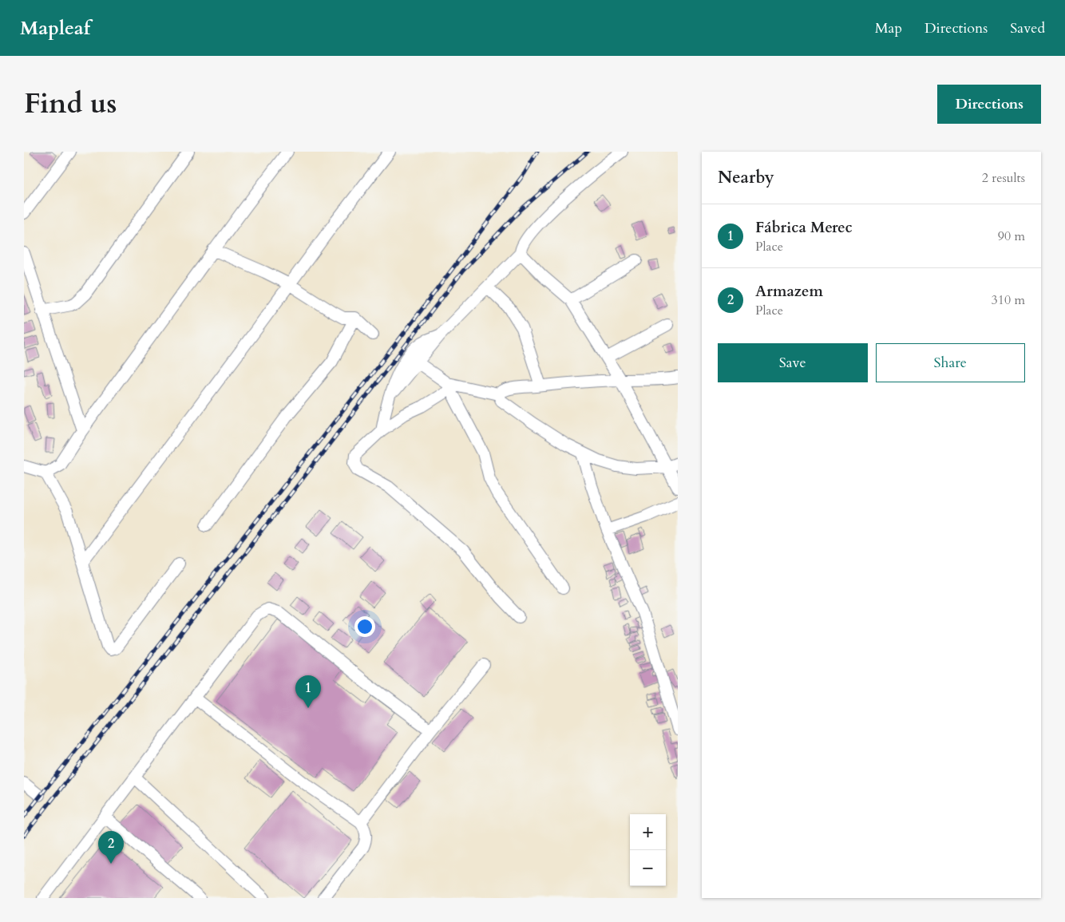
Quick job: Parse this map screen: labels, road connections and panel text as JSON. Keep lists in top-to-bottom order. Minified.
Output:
{"page":{"header":"Mapleaf","nav":["Map","Directions","Saved"],"title":"Find us","buttons":["Directions",["Save","Share"]],"heading":["Nearby","2 results"],"list":[{"mark":"1","name":"Fábrica Merec","note":"Place","value":"90 m"},{"mark":"2","name":"Armazem","note":"Place","value":"310 m"}],"pins":["1","2"],"map_buttons":["+","−"]}}
